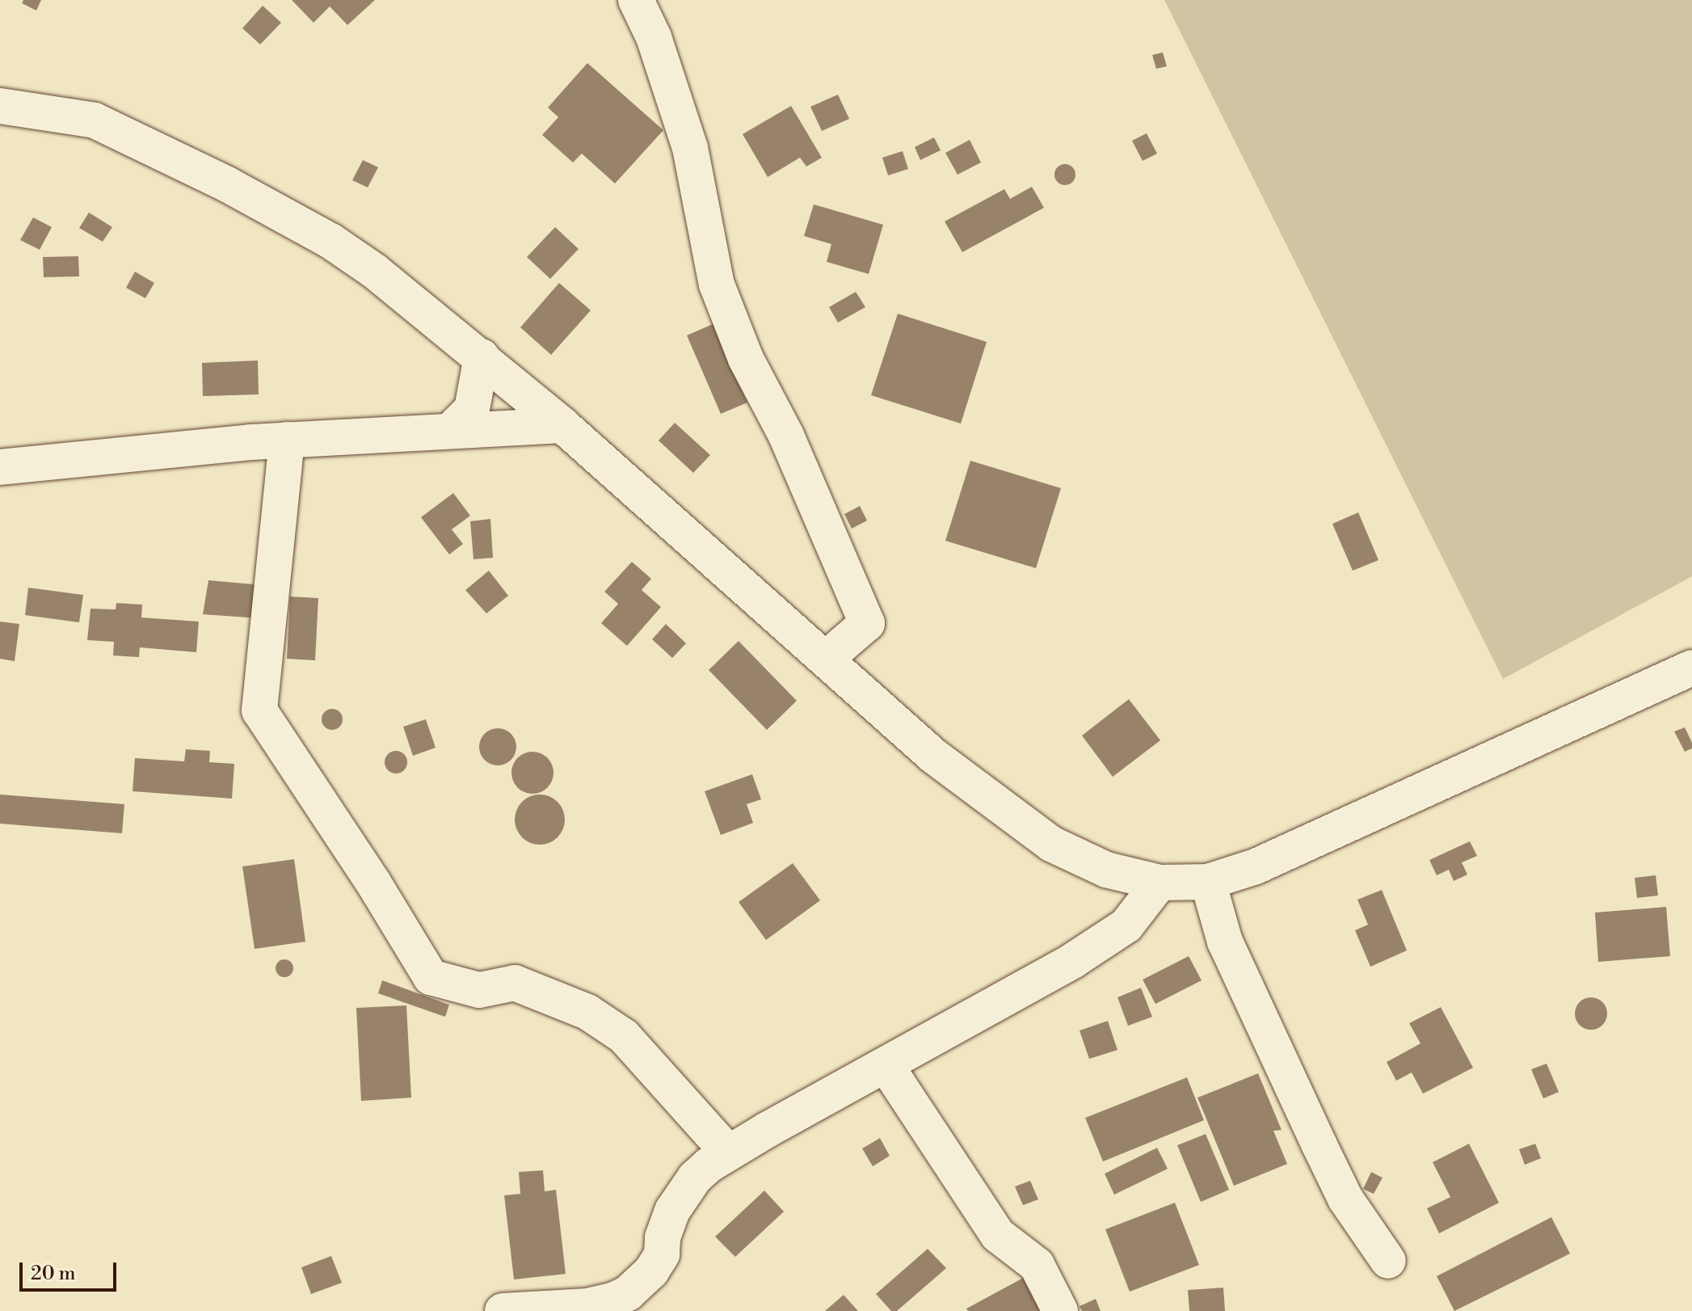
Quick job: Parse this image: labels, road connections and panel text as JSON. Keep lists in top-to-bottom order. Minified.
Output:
{"scale_bar":"20 m"}
